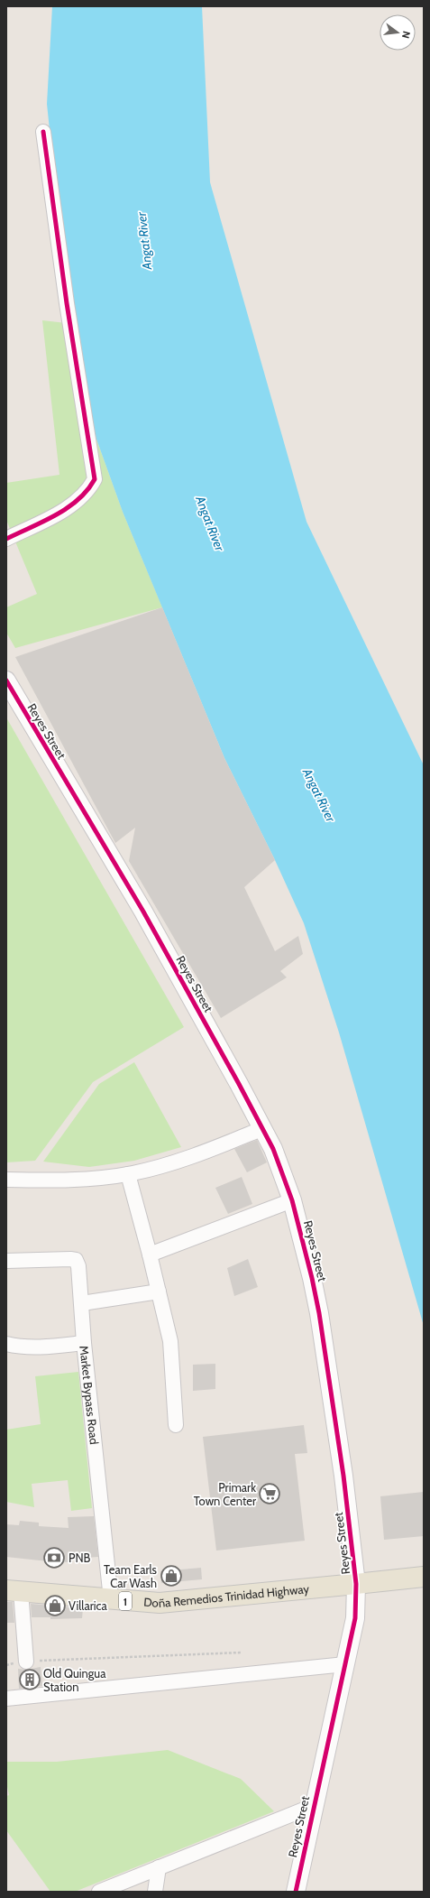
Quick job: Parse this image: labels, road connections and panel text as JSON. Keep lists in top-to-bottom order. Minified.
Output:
{"streets":{"main road":["Doña Remedios Trinidad Highway","1"],"street":["Reyes Street","Market Bypass Road"]},"crossings":[["Reyes Street","Doña Remedios Trinidad Highway"],["Market Bypass Road","Doña Remedios Trinidad Highway"]],"water":["Angat River"],"places":{"supermarket":["Primark Town Center"],"bank":["PNB"],"shop":["Team Earls Car Wash","Villarica"],"building":["Old Quingua Station"]},"north":"right"}
